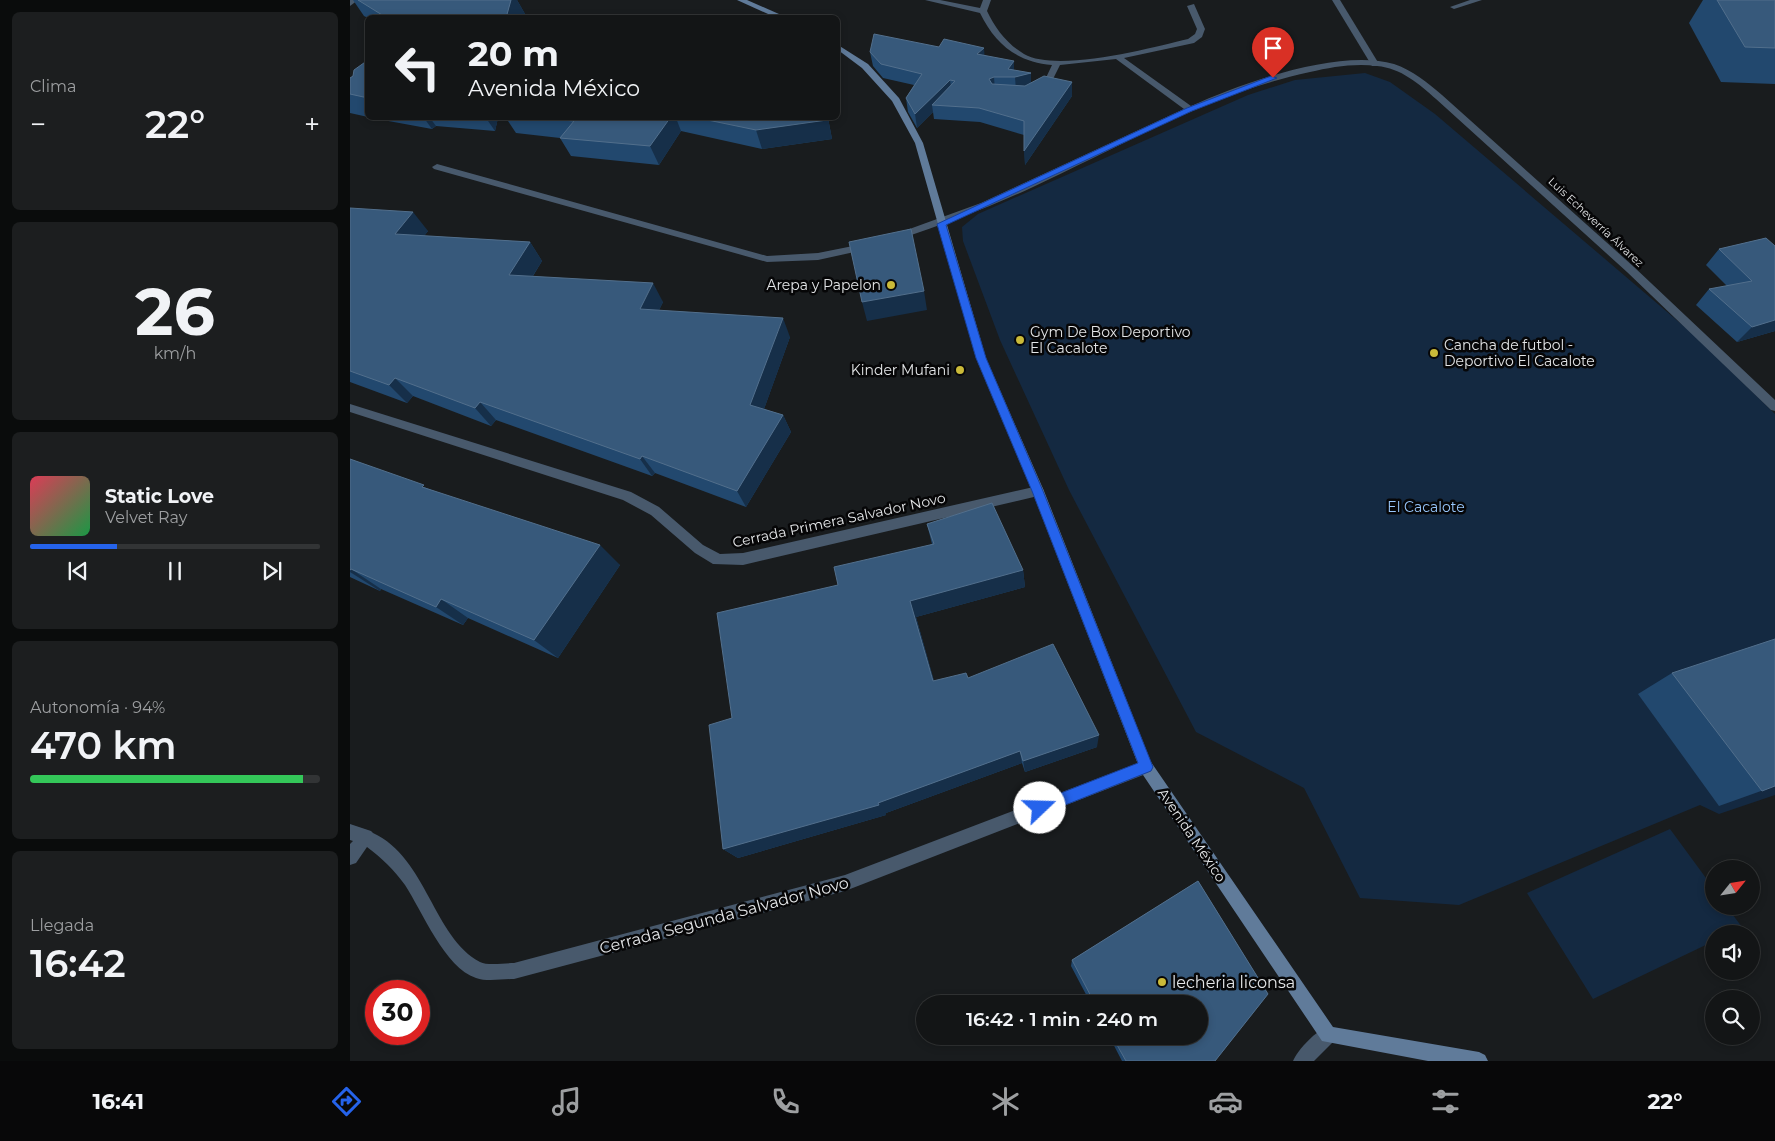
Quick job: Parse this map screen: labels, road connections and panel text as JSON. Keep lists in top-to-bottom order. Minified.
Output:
{"streets":{"main road":["Avenida México"],"street":["Luis Echeverría Álvarez","Cerrada Primera Salvador Novo","Cerrada Segunda Salvador Novo"]},"crossings":[["Cerrada Primera Salvador Novo","Avenida México"],["Avenida México","Cerrada Segunda Salvador Novo"]],"parks":["El Cacalote"],"places":["Arepa y Papelon","Gym De Box Deportivo El Cacalote","Cancha de futbol - Deportivo El Cacalote","Kinder Mufani","lecheria liconsa"],"north":"top right","page":{"tile":["Clima",["26","km/h"],["Autonomía · 94%","470 km"],["Llegada","16:42"]],"turn":["20 m","Avenida México"],"heat":["−","22°","+"],"song":["Static Love","Velvet Ray"],"limit":"30","trip":"16:42 · 1 min · 240 m","tabs":["16:41","22°"]}}
